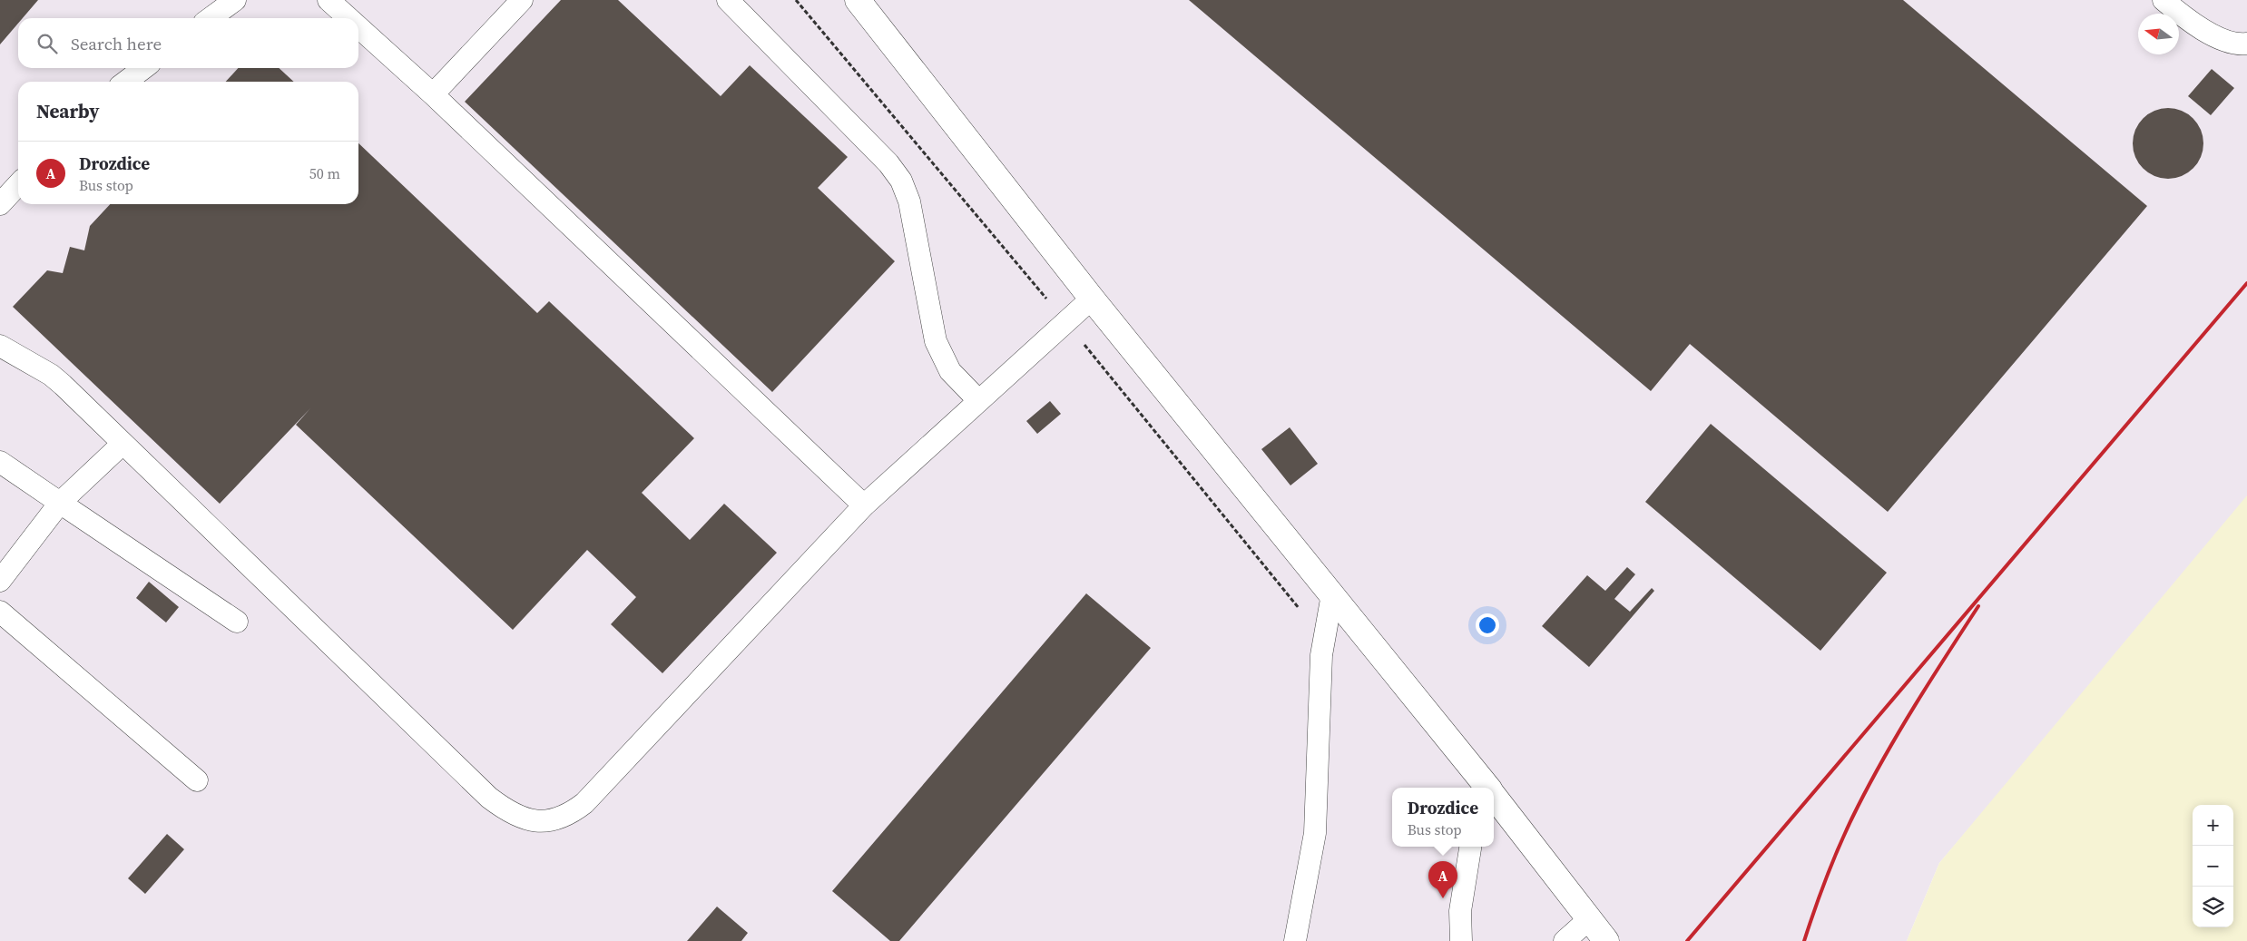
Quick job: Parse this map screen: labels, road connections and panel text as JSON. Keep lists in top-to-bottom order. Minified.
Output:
{"north":"left","page":{"search":"Search here","heading":"Nearby","list":[{"mark":"A","name":"Drozdice","note":"Bus stop","value":"50 m"}],"popup":["Drozdice","Bus stop"],"map_buttons":["+","−"],"pins":"A"}}
